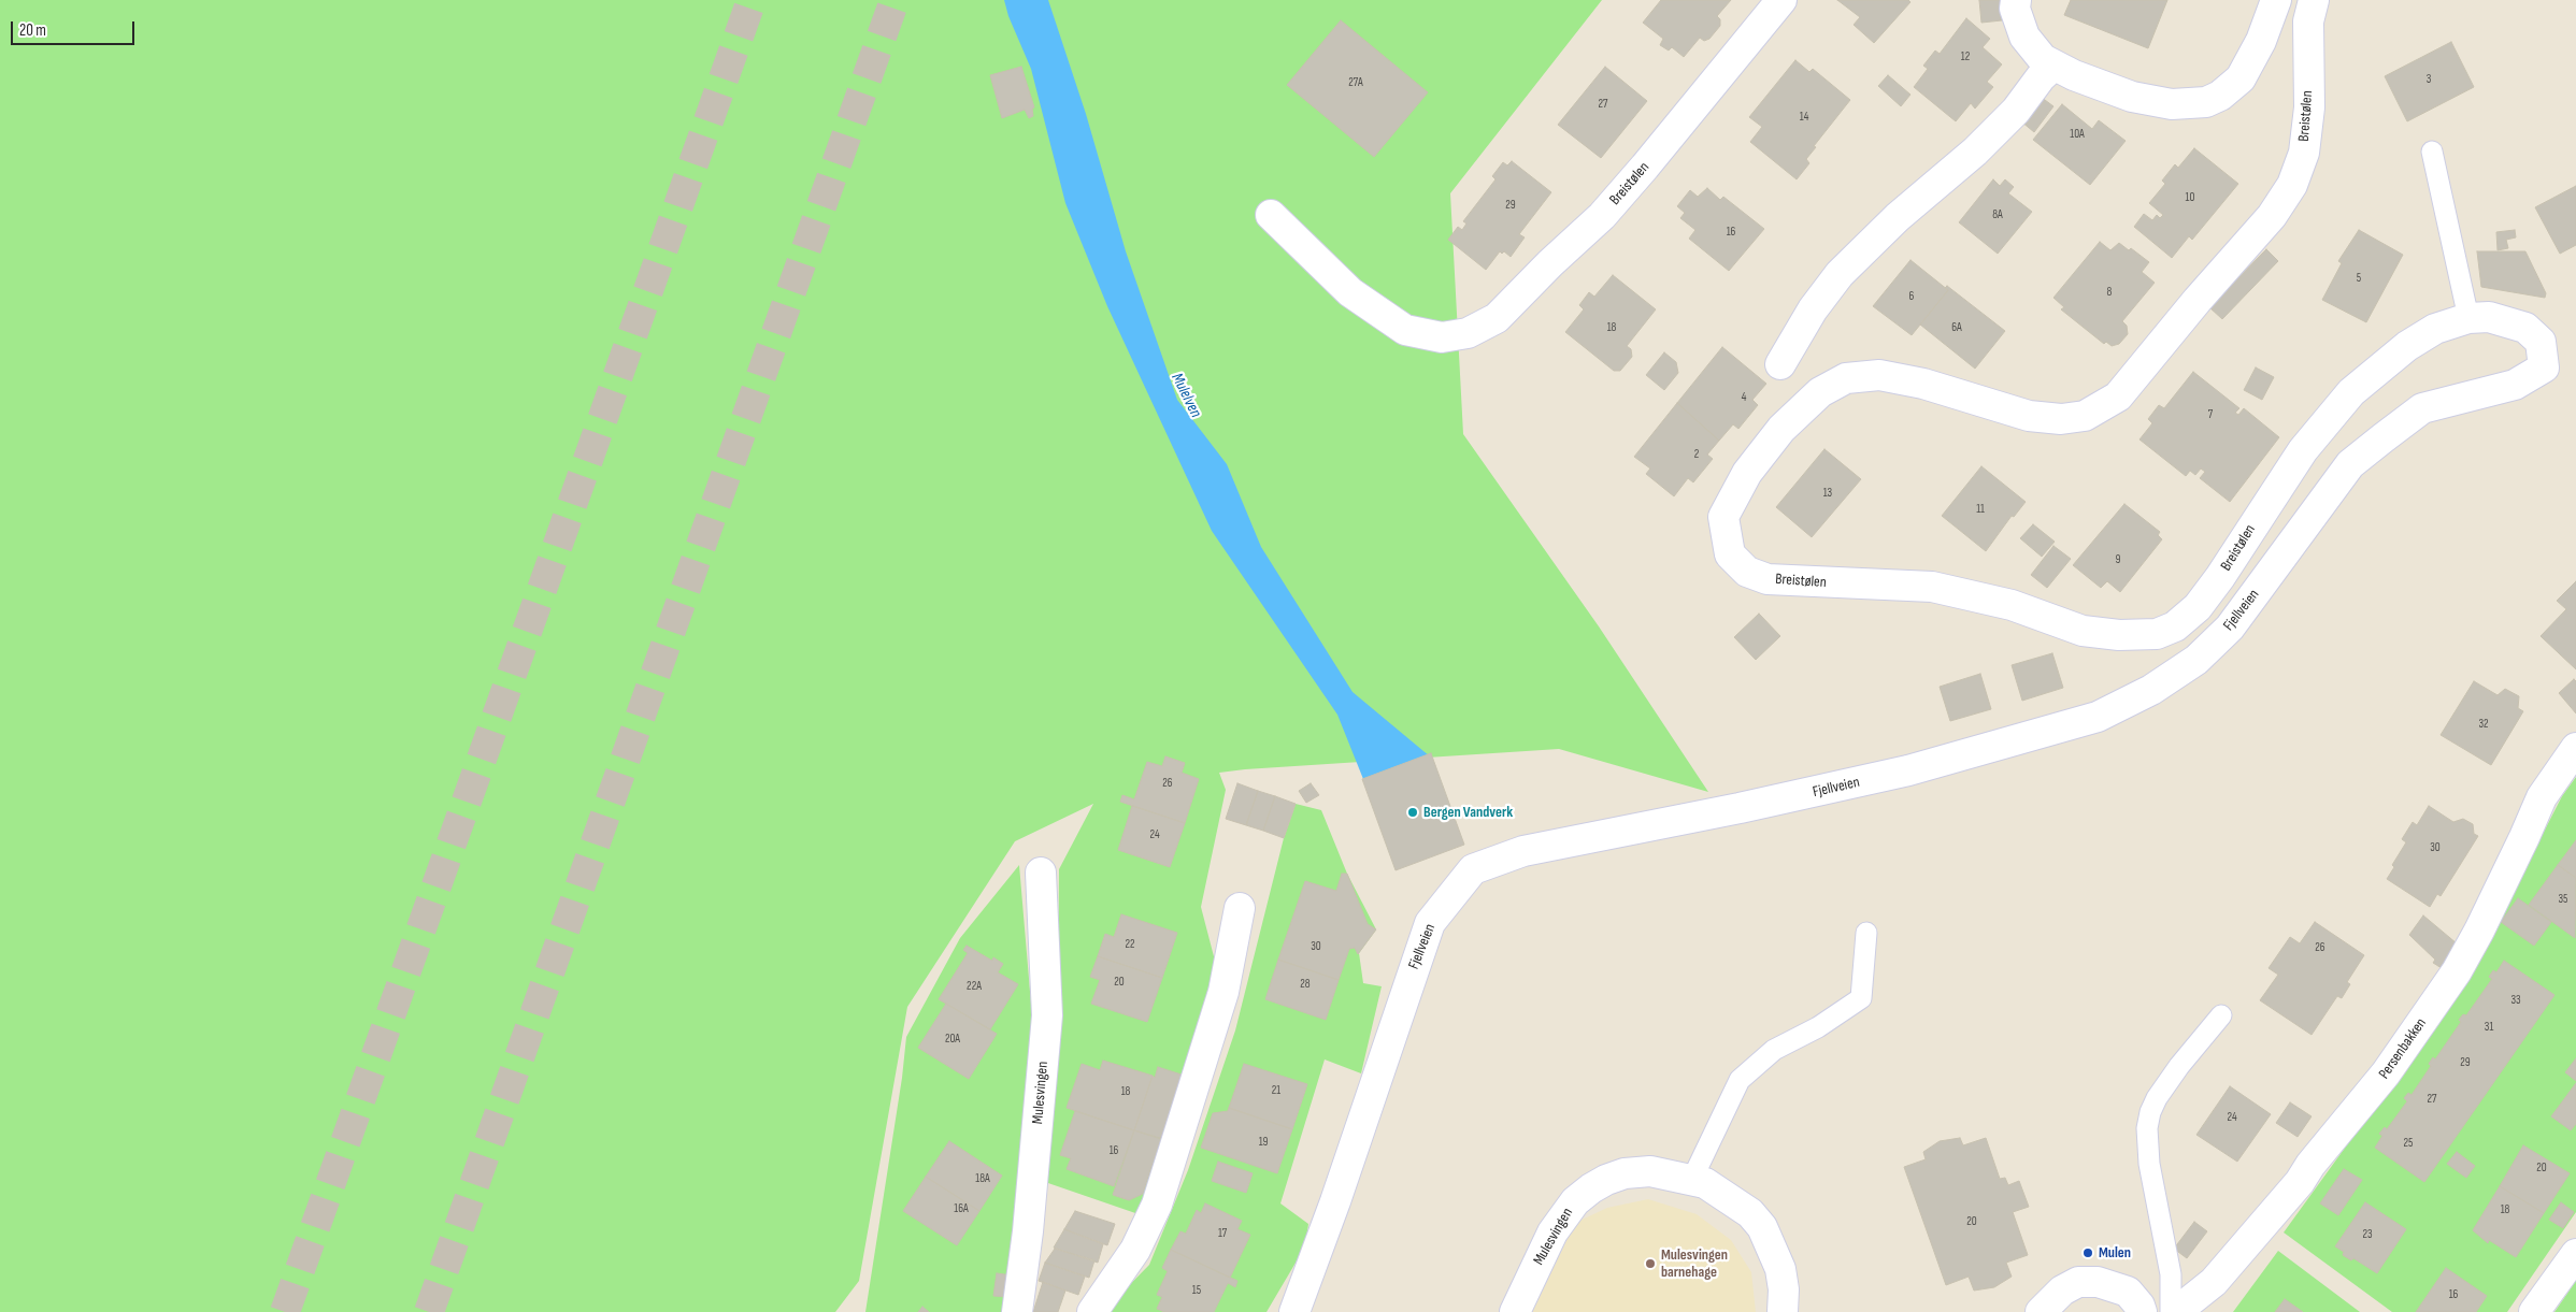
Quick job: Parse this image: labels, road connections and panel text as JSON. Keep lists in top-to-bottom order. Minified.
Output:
{"streets":{"street":["Breistølen","Fjellveien","Persenbakken","Mulesvingen"]},"crossings":[["Breistølen","Fjellveien"]],"water":["Mulelven"],"places":["Bergen Vandverk","Mulen","Mulesvingen barnehage"],"house_numbers":["12","3","27A","27","14","10A","10","29","8A","16","5","8","6","18","6A","4","7","2","13","11","9","32","26","24","30","35","22","30","26","20","28","22A","33","31","20A","29","21","18","27","24","19","25","16","20","18A","16A","18","20","17","23","15","16"],"scale_bar":"20 m"}
